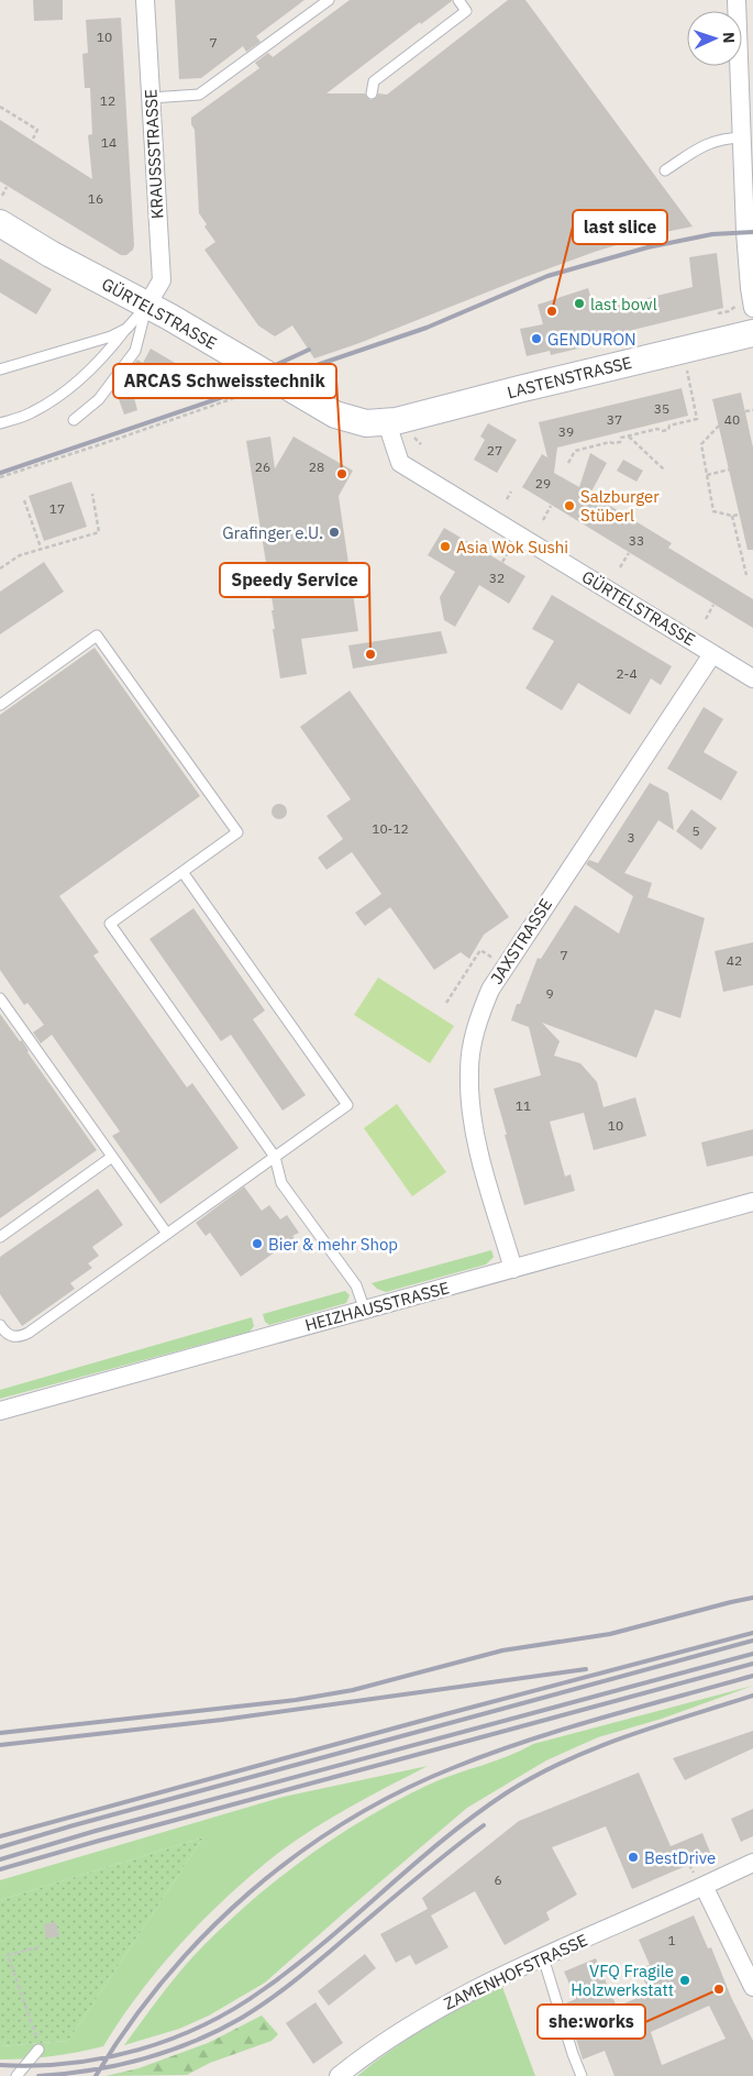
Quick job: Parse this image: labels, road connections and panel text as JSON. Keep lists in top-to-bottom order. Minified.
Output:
{"streets":{"main road":["GÜRTELSTRASSE","LASTENSTRASSE"],"street":["KRAUSSSTRASSE","JAXSTRASSE","HEIZHAUSSTRASSE","ZAMENHOFSTRASSE"]},"crossings":[["KRAUSSSTRASSE","GÜRTELSTRASSE"],["GÜRTELSTRASSE","LASTENSTRASSE"],["GÜRTELSTRASSE","JAXSTRASSE"],["JAXSTRASSE","HEIZHAUSSTRASSE"]],"places":["last bowl","last slice","GENDURON","ARCAS Schweisstechnik","Salzburger Stüberl","Grafinger e.U.","Asia Wok Sushi","Speedy Service","Bier & mehr Shop","BestDrive","VFQ Fragile Holzwerkstatt","she:works"],"house_numbers":["10","7","12","14","16","35","37","40","39","27","26","28","29","17","33","32","2-4","10-12","5","3","7","42","9","11","10","6","1"],"north":"right"}
